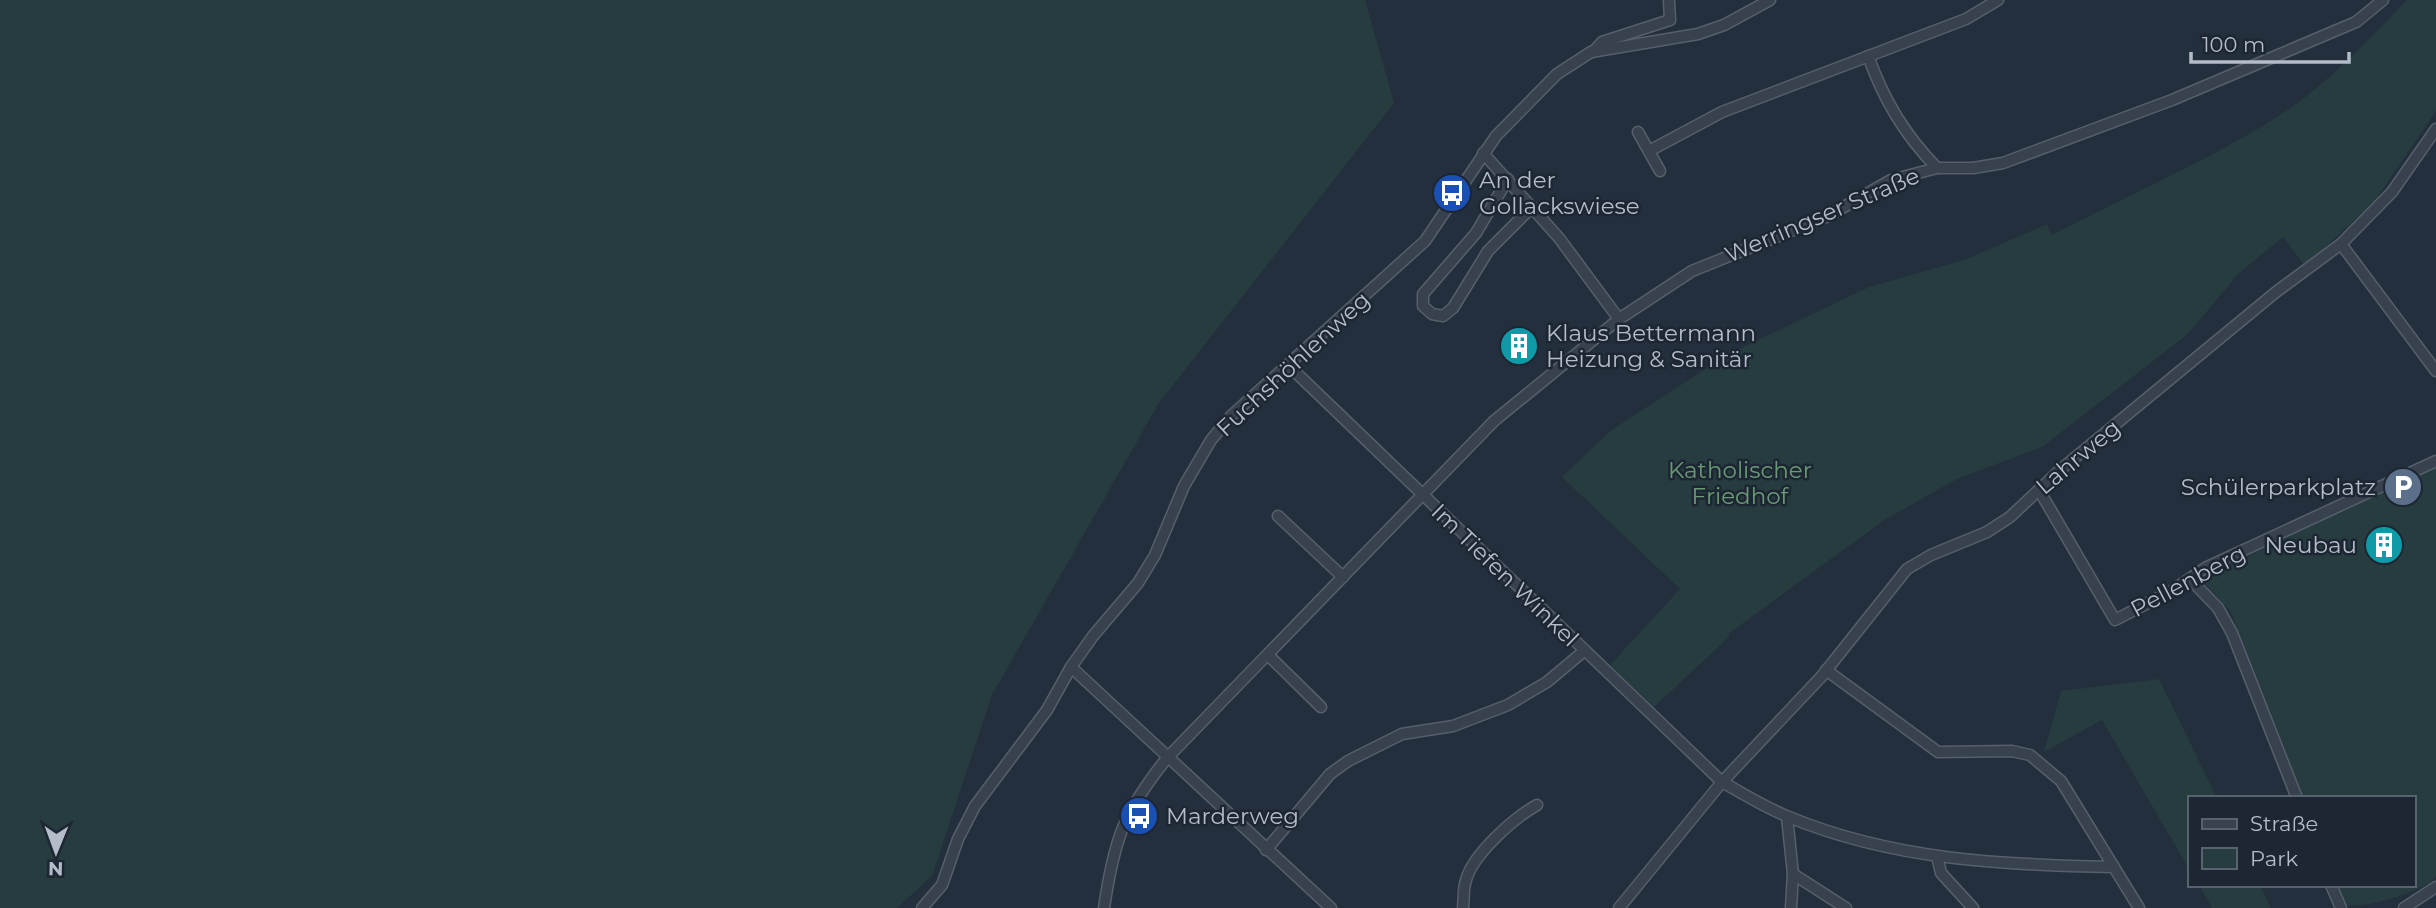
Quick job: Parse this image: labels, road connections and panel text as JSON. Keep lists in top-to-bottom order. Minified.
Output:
{"streets":{"street":["Werringser Straße","Fuchshöhlenweg","Lahrweg","Im Tiefen Winkel","Pellenberg"]},"crossings":[["Werringser Straße","Im Tiefen Winkel"],["Fuchshöhlenweg","Im Tiefen Winkel"],["Lahrweg","Im Tiefen Winkel"],["Lahrweg","Pellenberg"]],"parks":["Katholischer Friedhof"],"places":{"bus stop":["An der Gollackswiese","Marderweg"],"building":["Klaus Bettermann Heizung & Sanitär","Neubau"],"parking":["Schülerparkplatz"]},"legend":["Straße","Park"],"scale_bar":"100 m","north":"bottom"}
